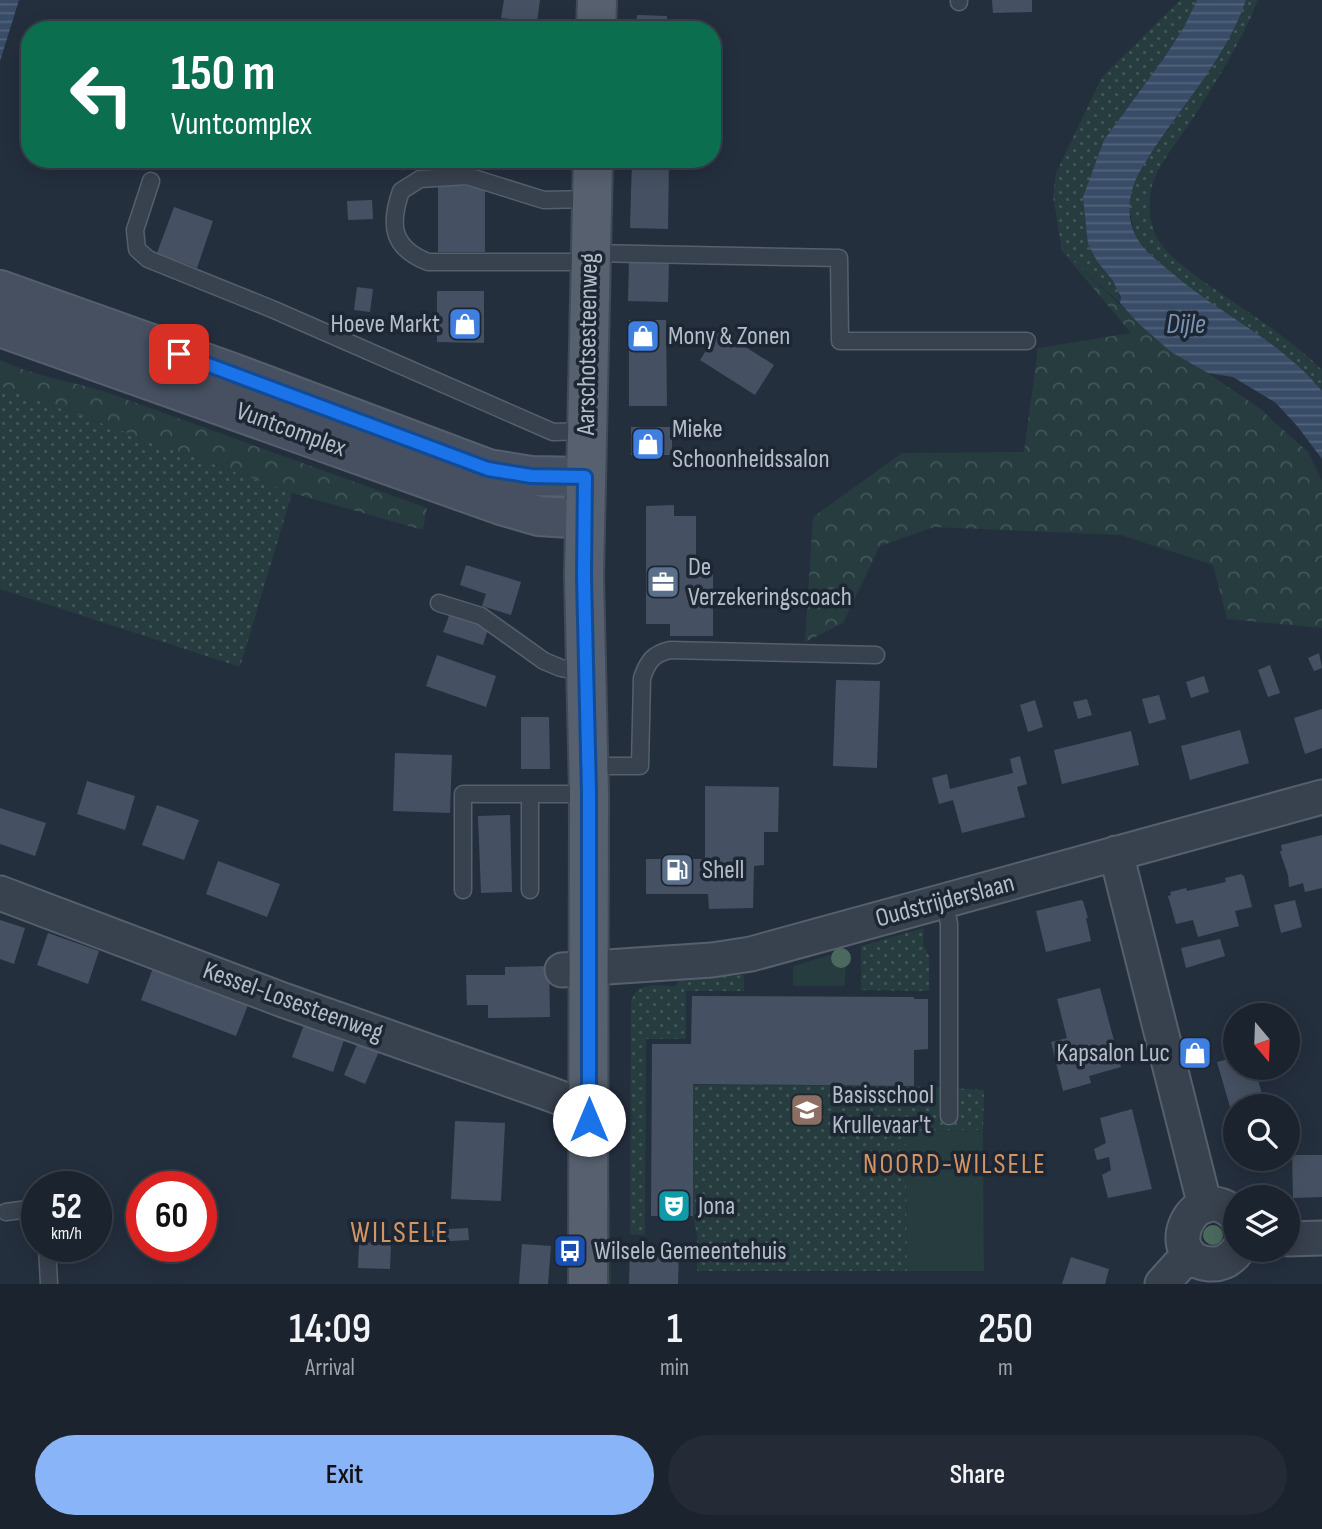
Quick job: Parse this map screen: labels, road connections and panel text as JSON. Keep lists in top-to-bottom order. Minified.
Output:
{"streets":{"main road":["Aarschotsesteenweg","Vuntcomplex"],"street":["Oudstrijderslaan","Kessel-Losesteenweg"]},"crossings":[["Aarschotsesteenweg","Vuntcomplex"],["Aarschotsesteenweg","Oudstrijderslaan"],["Aarschotsesteenweg","Kessel-Losesteenweg"]],"districts":["NOORD-WILSELE","WILSELE"],"water":["Dijle"],"places":{"shop":["Hoeve Markt","Mony & Zonen","Mieke Schoonheidssalon","Kapsalon Luc"],"office":["De Verzekeringscoach"],"fuel station":["Shell"],"school or university":["Basisschool Krullevaar't"],"theatre":["Jona"],"bus stop":["Wilsele Gemeentehuis"]},"north":"bottom","page":{"turn":["150 m","Vuntcomplex"],"speed":"52 km/h","limit":"60","eta":["14:09","Arrival","1","min","250","m"],"buttons":["Exit","Share"]}}
